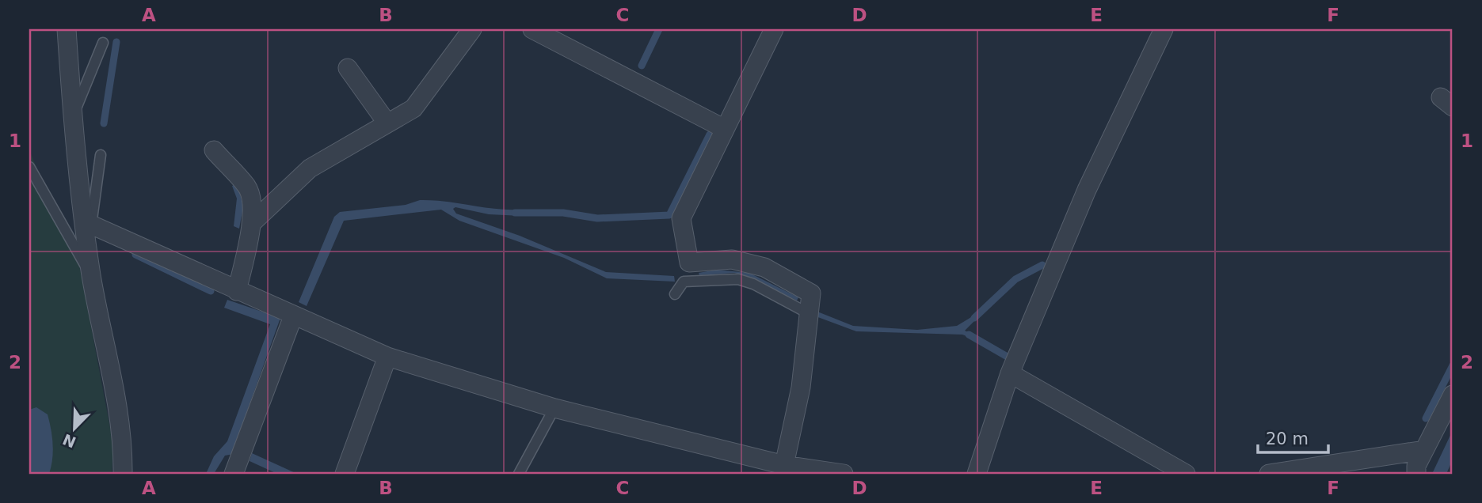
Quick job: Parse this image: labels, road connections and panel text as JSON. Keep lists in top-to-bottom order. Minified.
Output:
{"scale_bar":"20 m","north":"bottom left","grid":{"columns":["A","B","C","D","E","F"],"rows":["1","2"]}}
